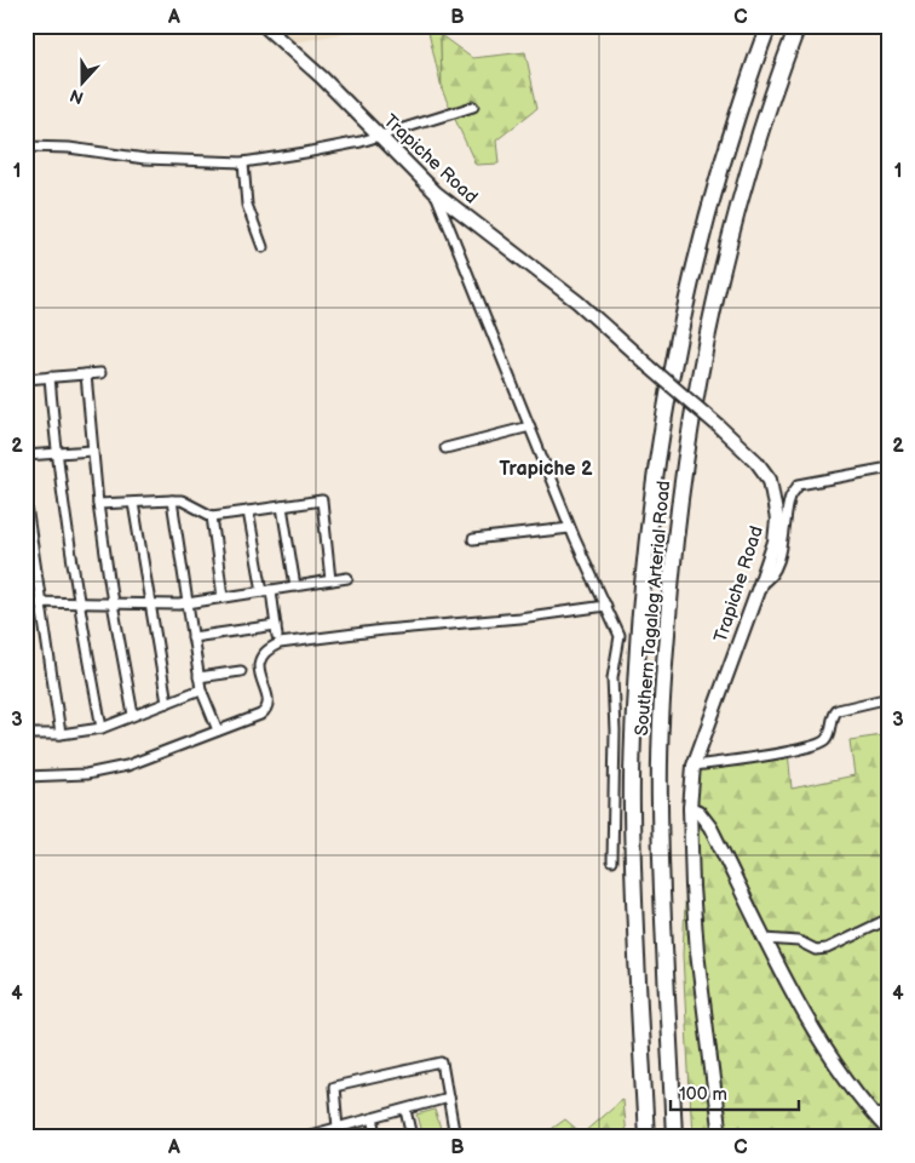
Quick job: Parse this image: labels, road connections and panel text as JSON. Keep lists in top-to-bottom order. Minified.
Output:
{"streets":{"highway":["Southern Tagalog Arterial Road"],"street":["Trapiche Road"]},"districts":["Trapiche 2"],"scale_bar":"100 m","north":"bottom","grid":{"columns":["A","B","C"],"rows":["1","2","3","4"]}}
